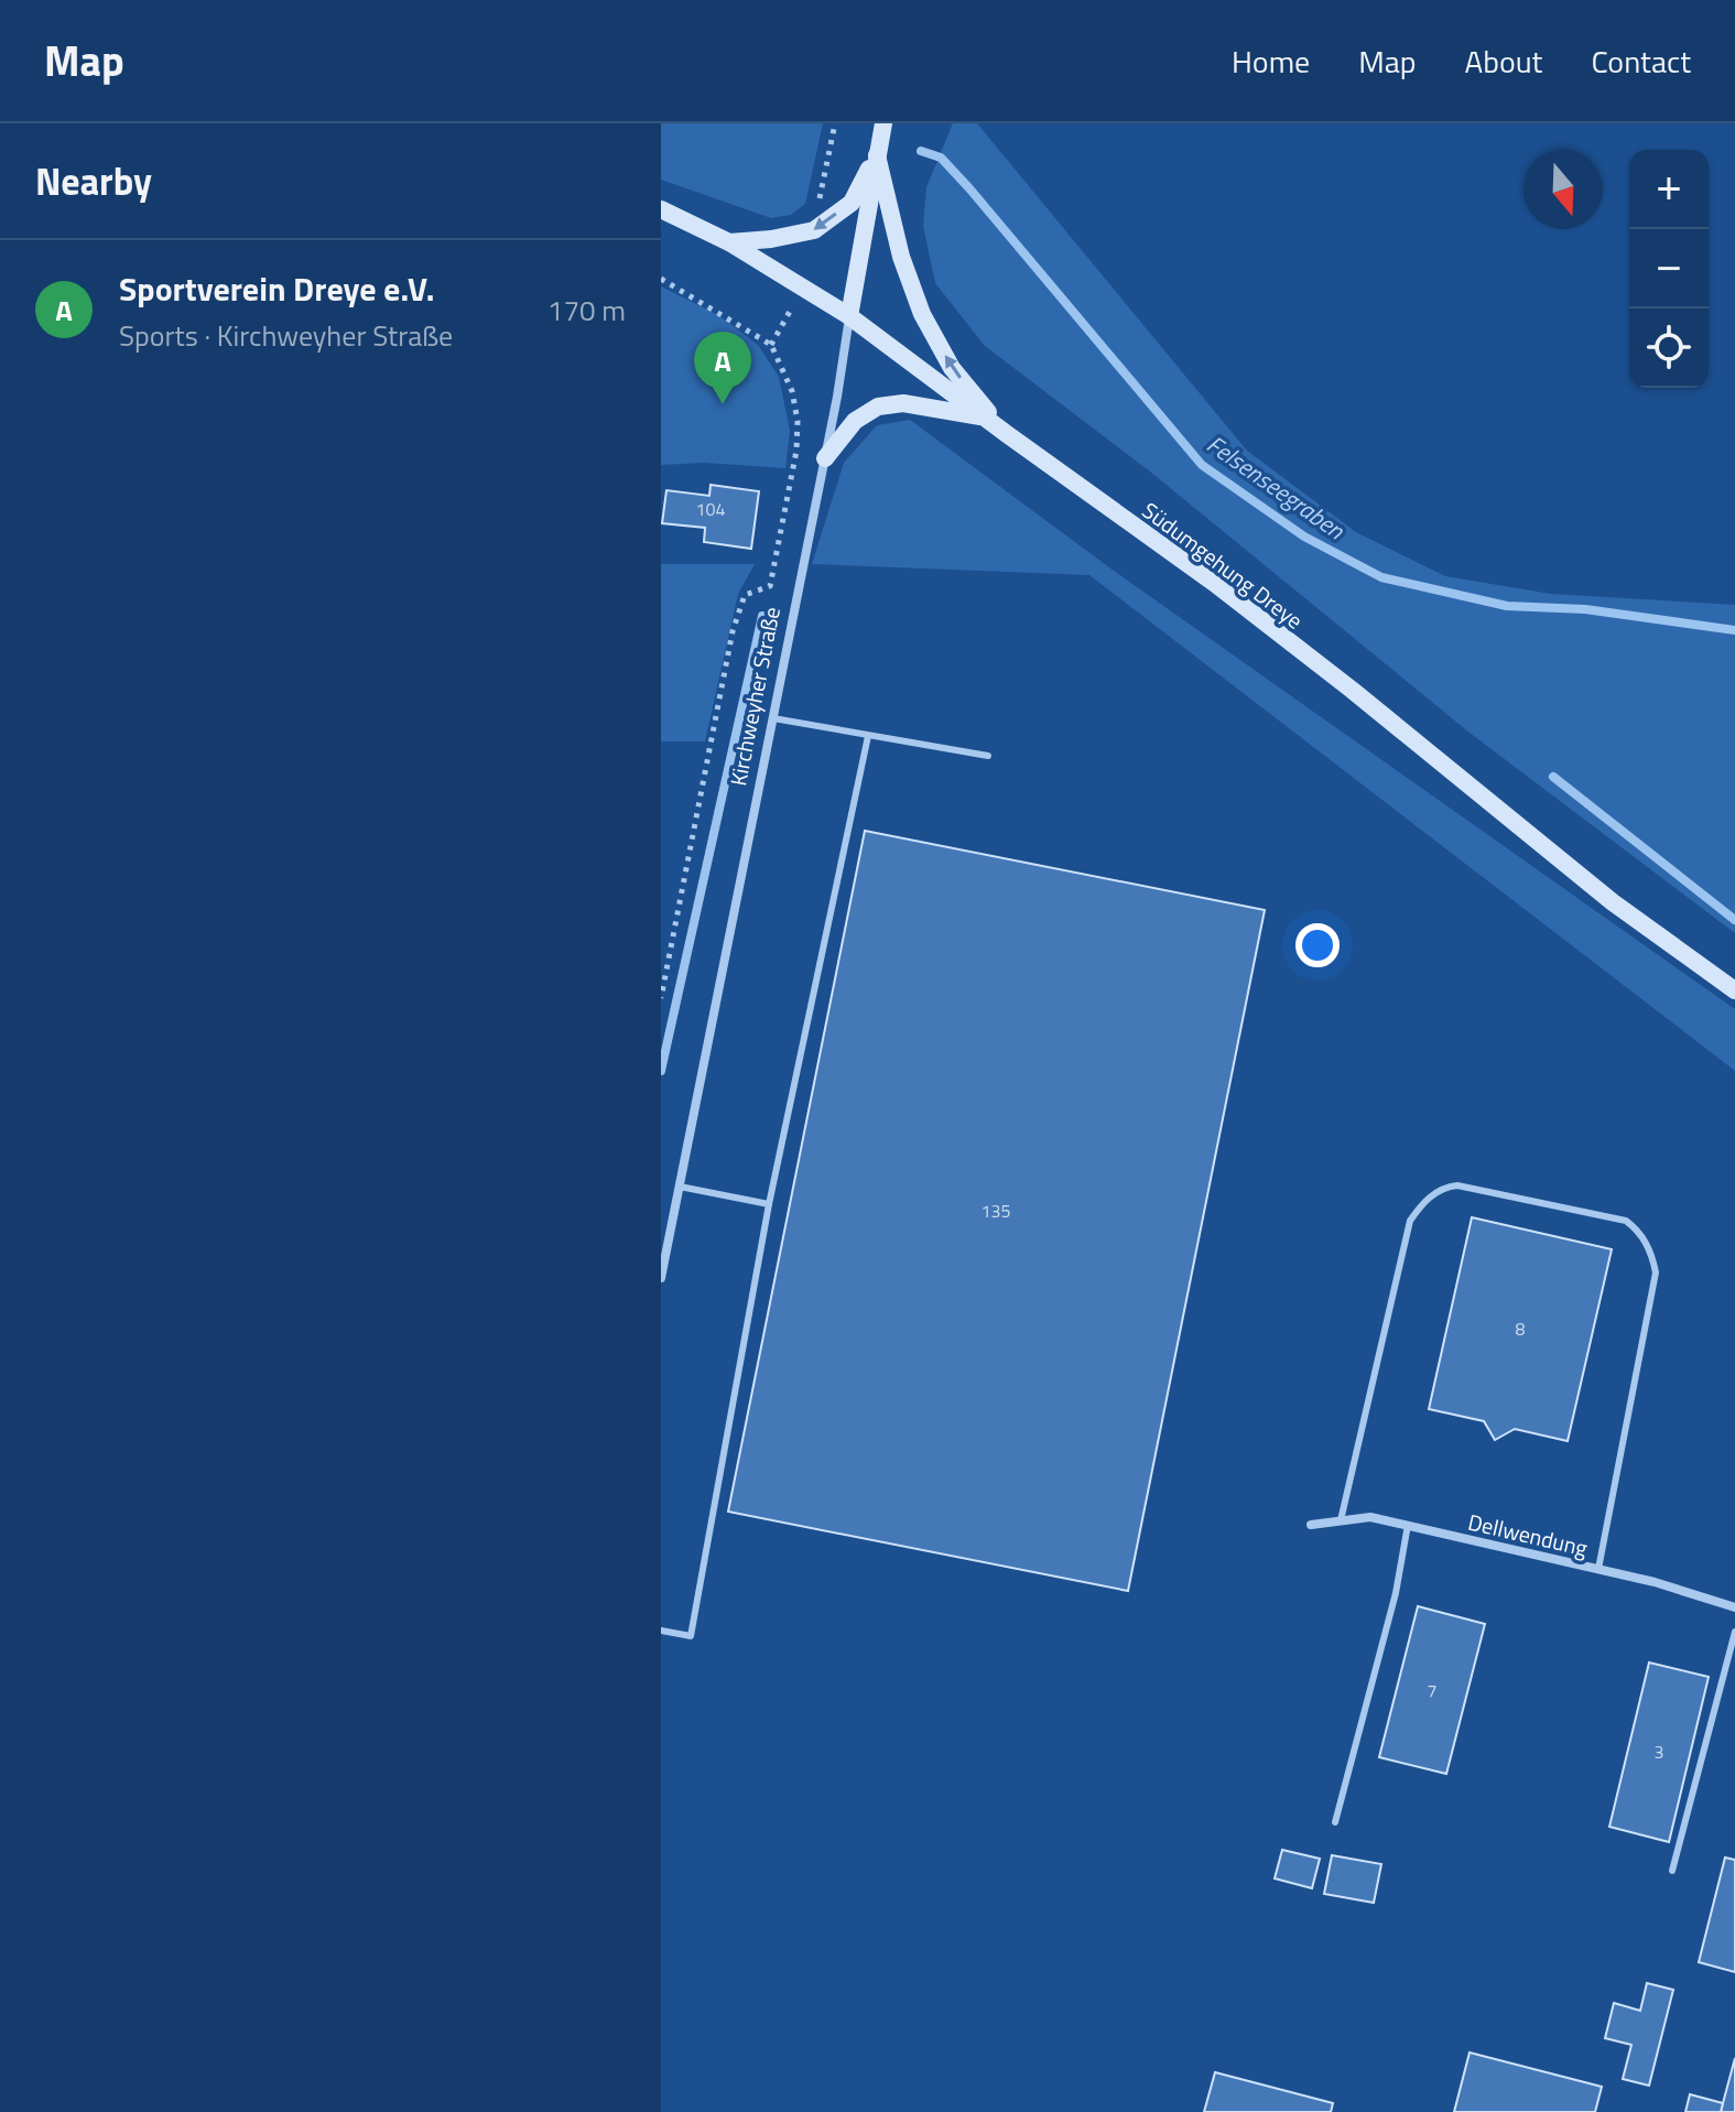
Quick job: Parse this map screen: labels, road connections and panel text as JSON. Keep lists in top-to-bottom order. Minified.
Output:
{"streets":{"main road":["Südumgehung Dreye","Kirchweyher Straße"],"street":["Dellwendung"]},"crossings":[["Südumgehung Dreye","Kirchweyher Straße"]],"water":["Felsenseegraben"],"house_numbers":["104","135","8","7","3"],"north":"bottom","page":{"header":"Map","nav":["Home","Map","About","Contact"],"heading":"Nearby","map_buttons":["+","−"],"list":[{"mark":"A","name":"Sportverein Dreye e.V.","note":"Sports · Kirchweyher Straße","value":"170 m"}],"pins":"A"}}
